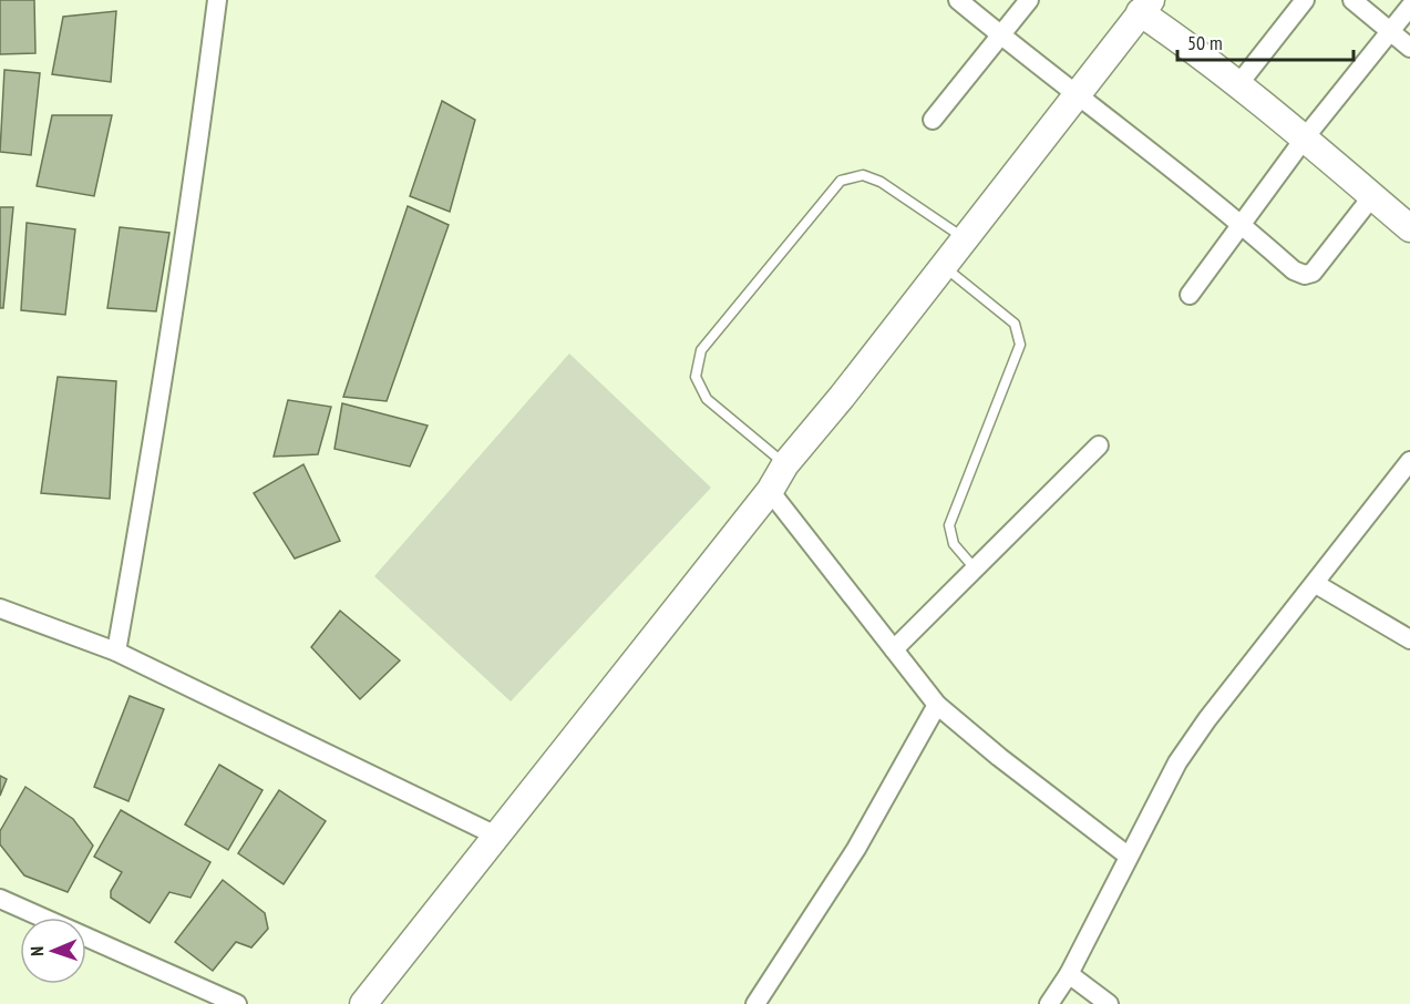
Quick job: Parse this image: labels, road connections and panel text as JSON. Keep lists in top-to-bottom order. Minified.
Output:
{"scale_bar":"50 m","north":"left"}
